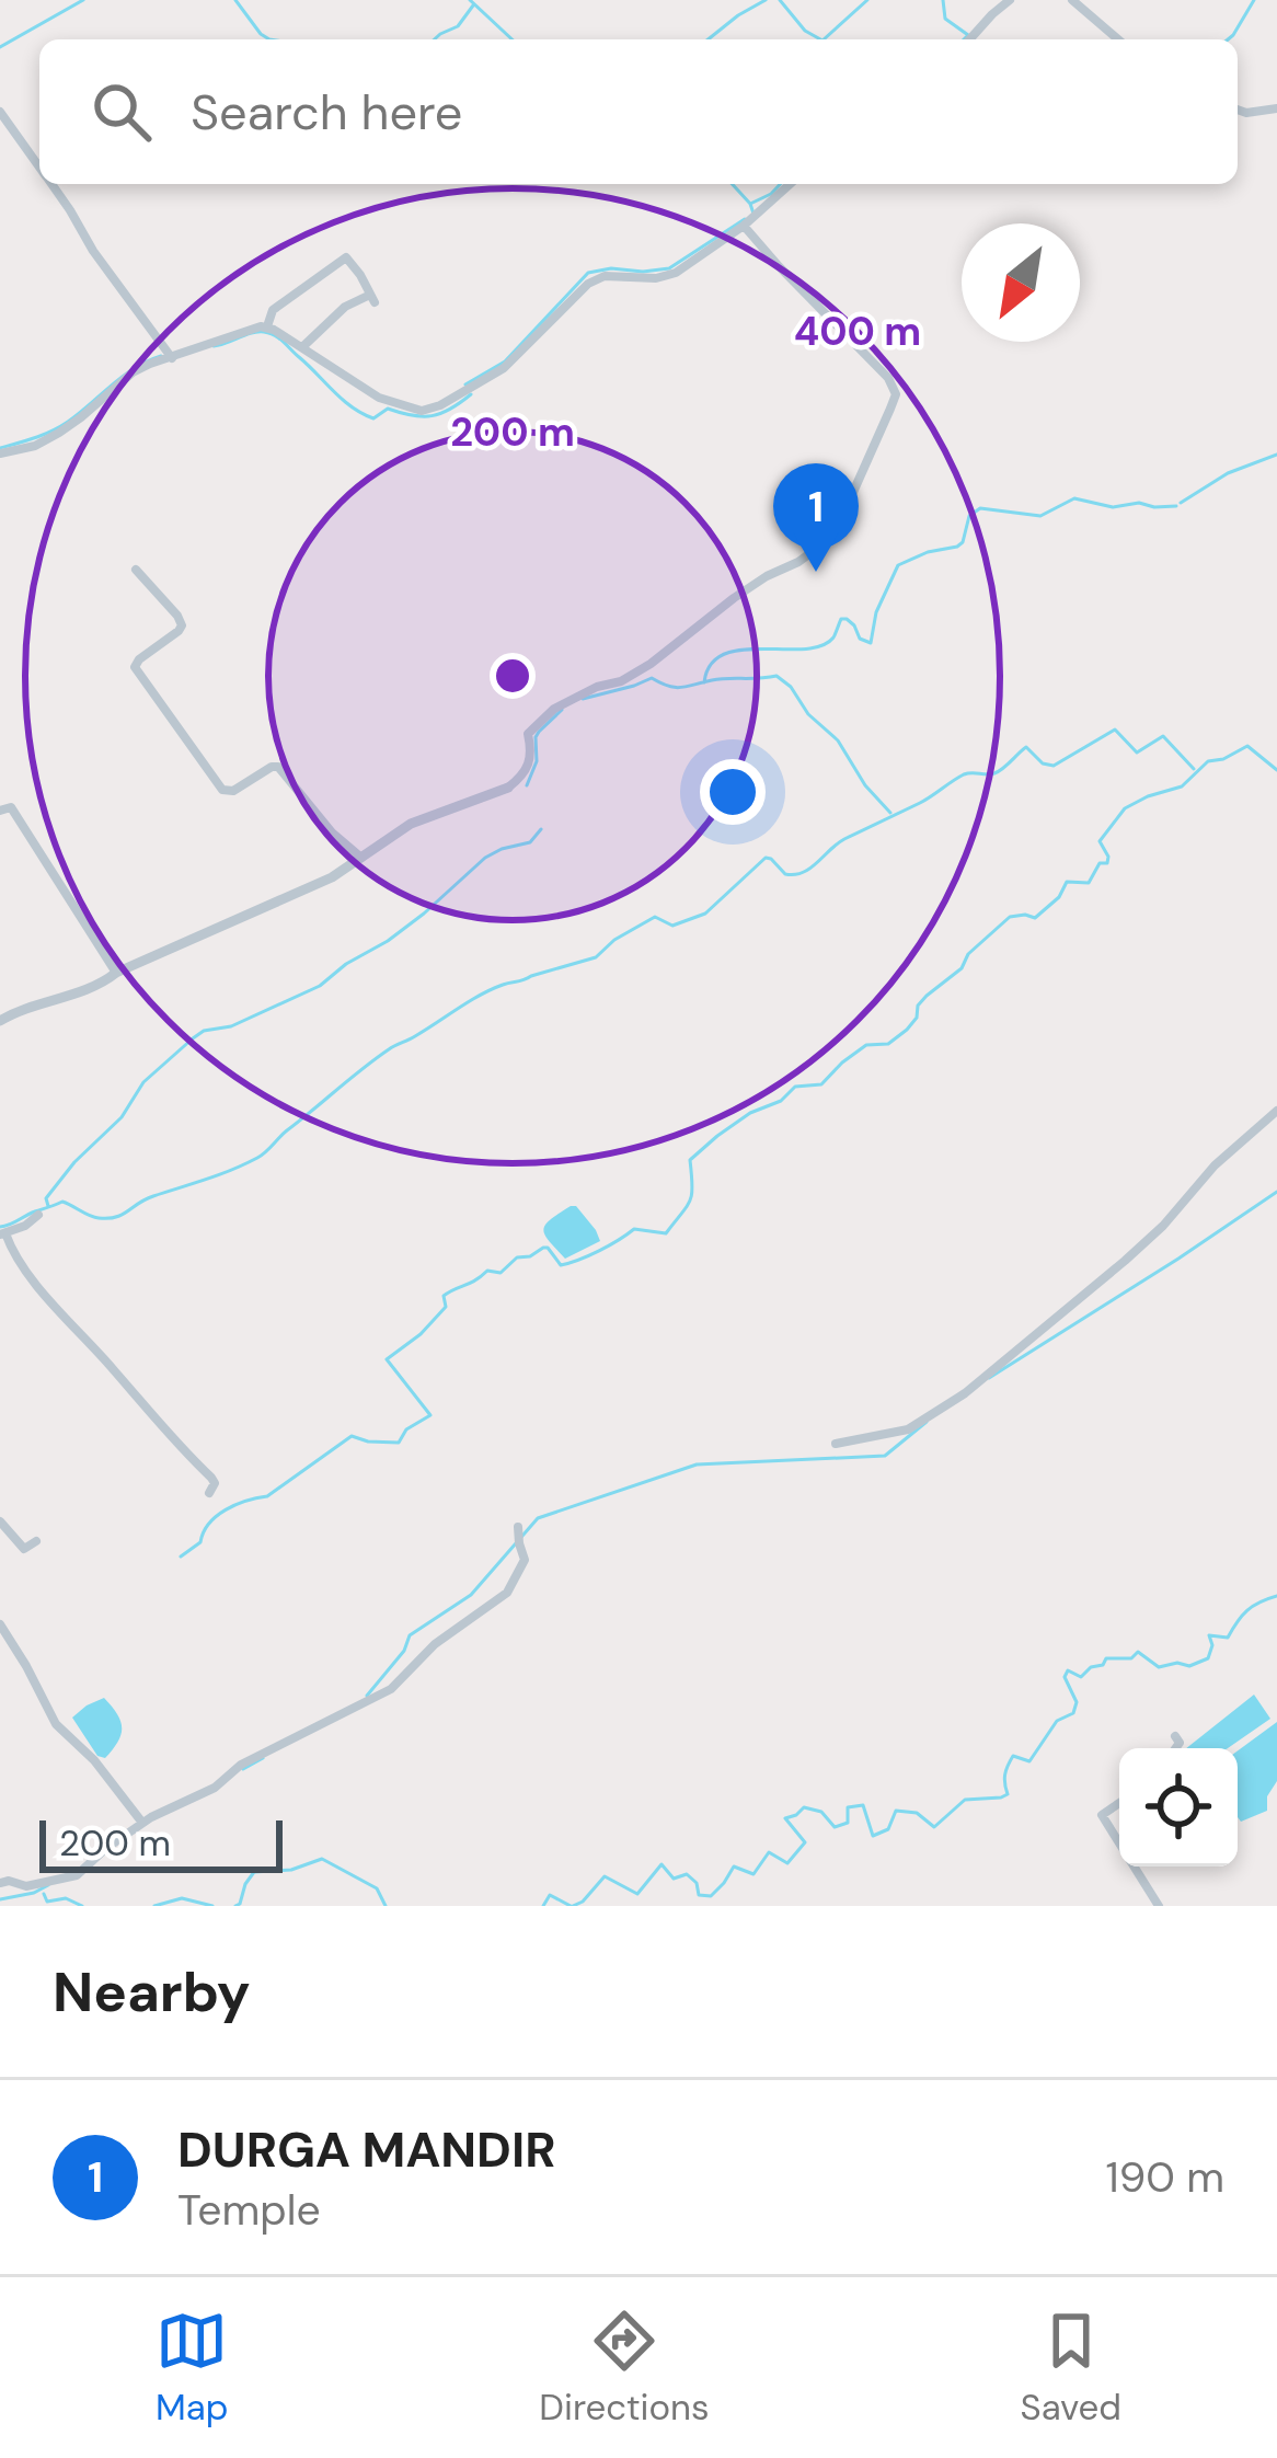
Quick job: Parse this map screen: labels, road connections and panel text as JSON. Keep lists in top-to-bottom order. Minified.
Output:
{"scale_bar":"200 m","north":"bottom left","page":{"search":"Search here","pins":"1","scale":"200 m","heading":"Nearby","list":[{"mark":"1","name":"DURGA MANDIR","note":"Temple","value":"190 m"}],"nav":["Map","Directions","Saved"]},"rings":["400 m","200 m"]}
